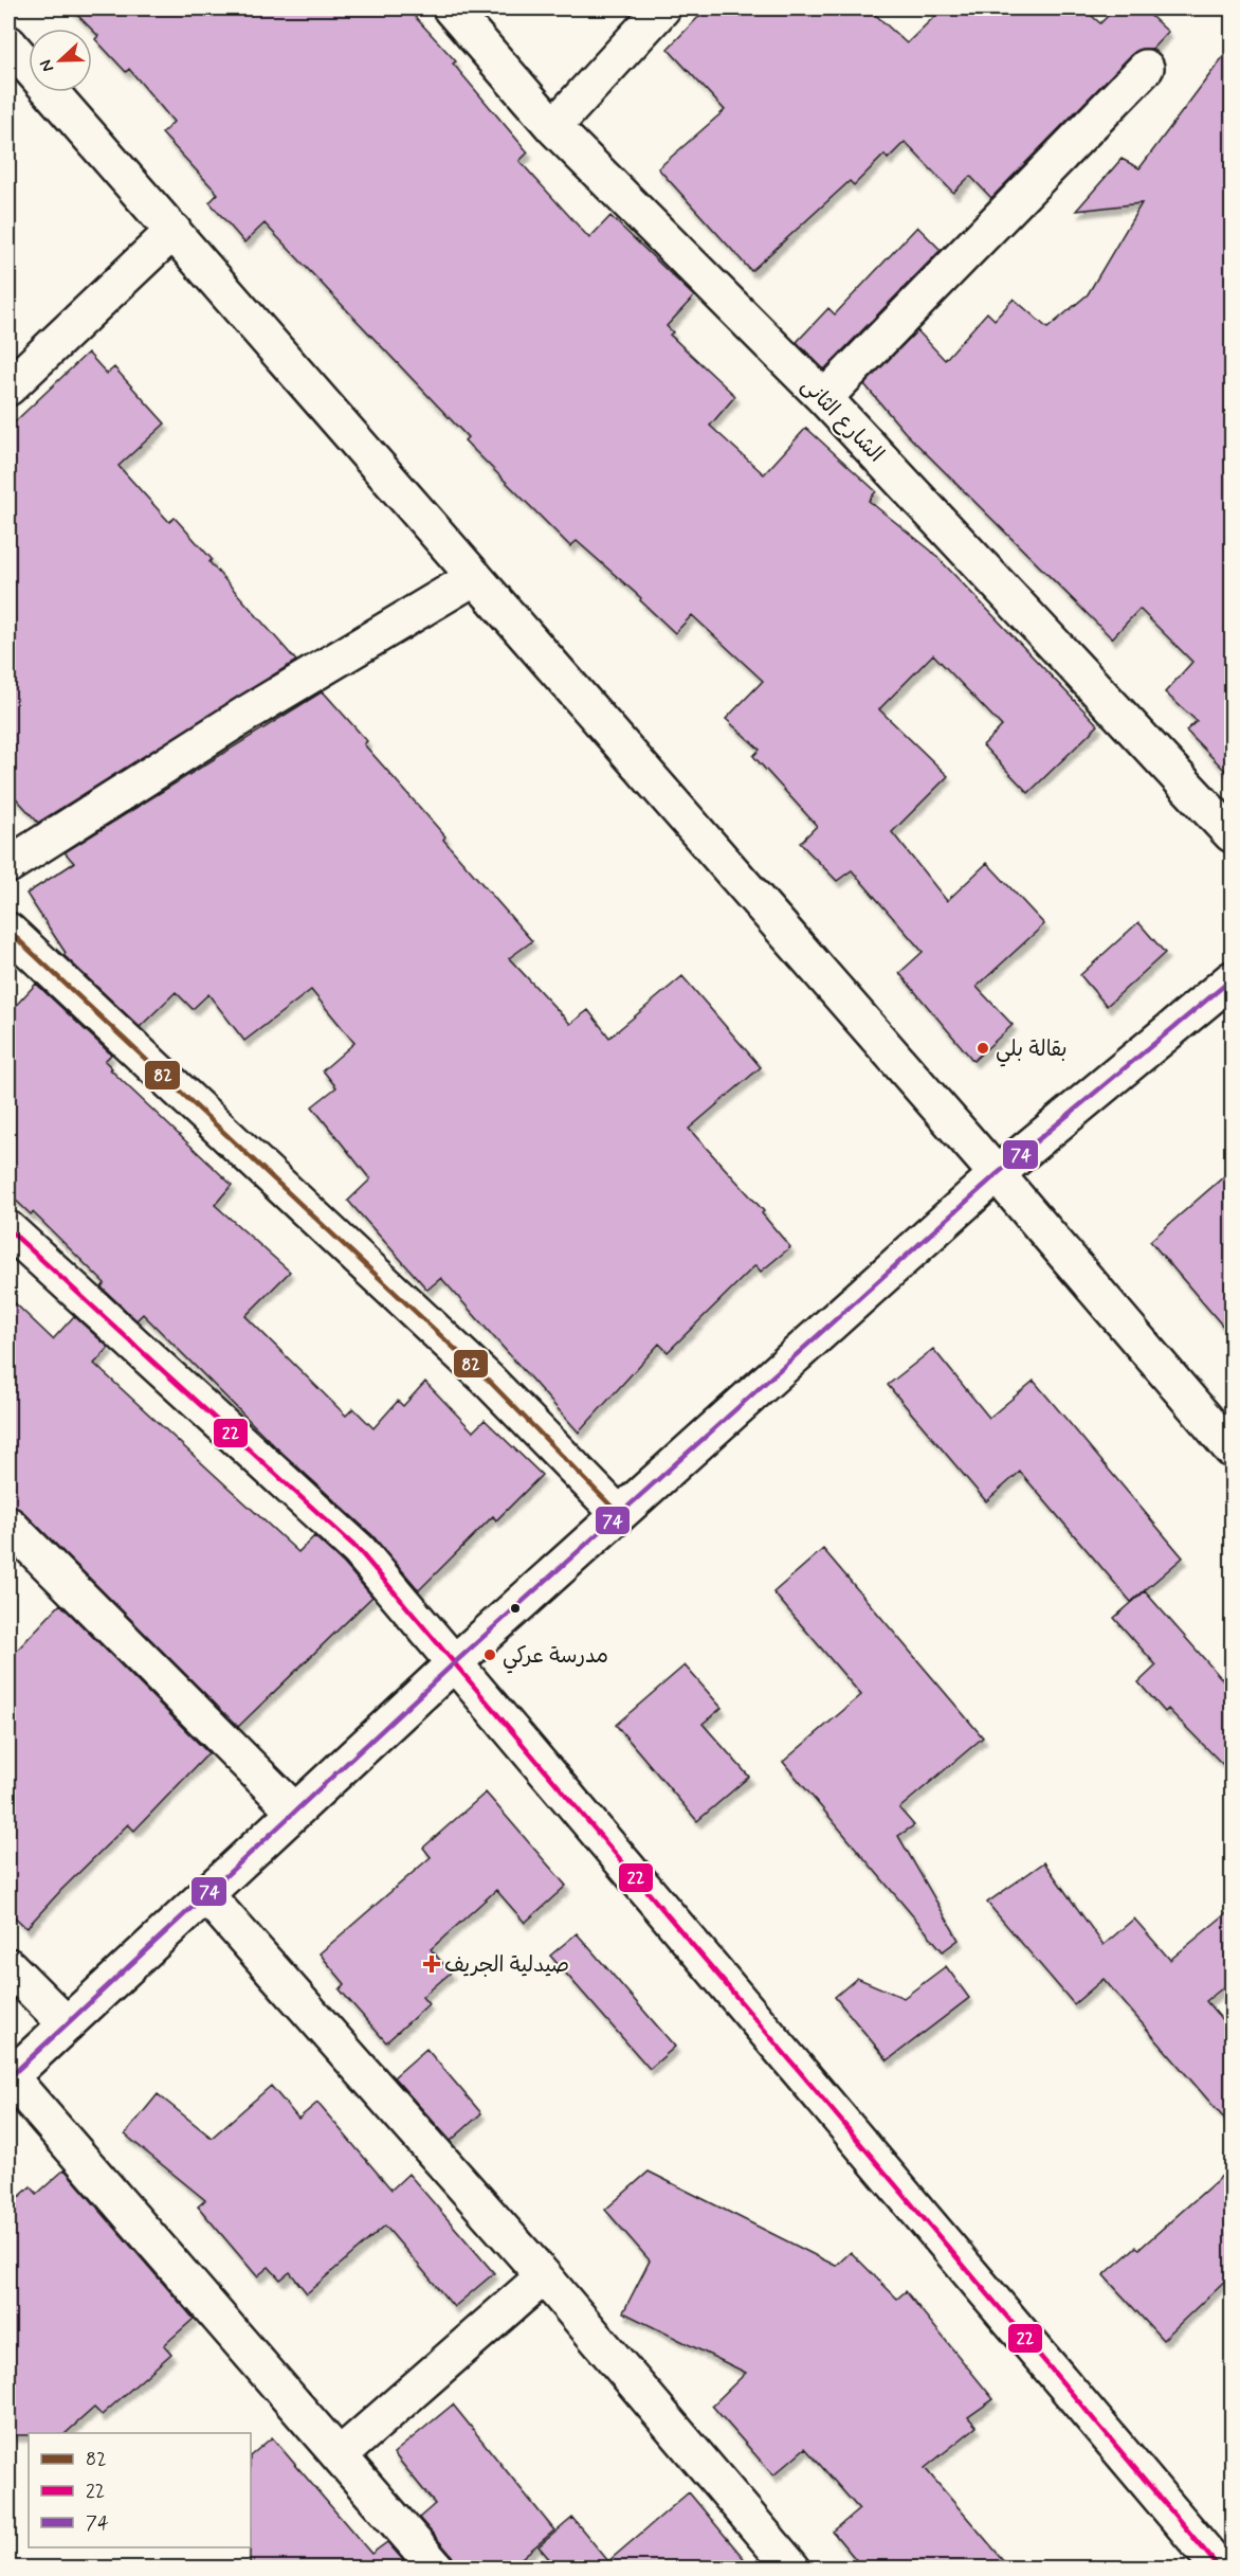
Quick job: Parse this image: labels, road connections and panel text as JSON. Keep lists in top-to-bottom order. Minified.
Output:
{"streets":{"street":["الشارع الثانى"]},"places":{"other":["بقالة بلي","مدرسة عركي"],"health":["صيدلية الجريف"]},"lines":["transit line 82","transit line 74","transit line 22"],"legend":["82","22","74"],"north":"left"}
